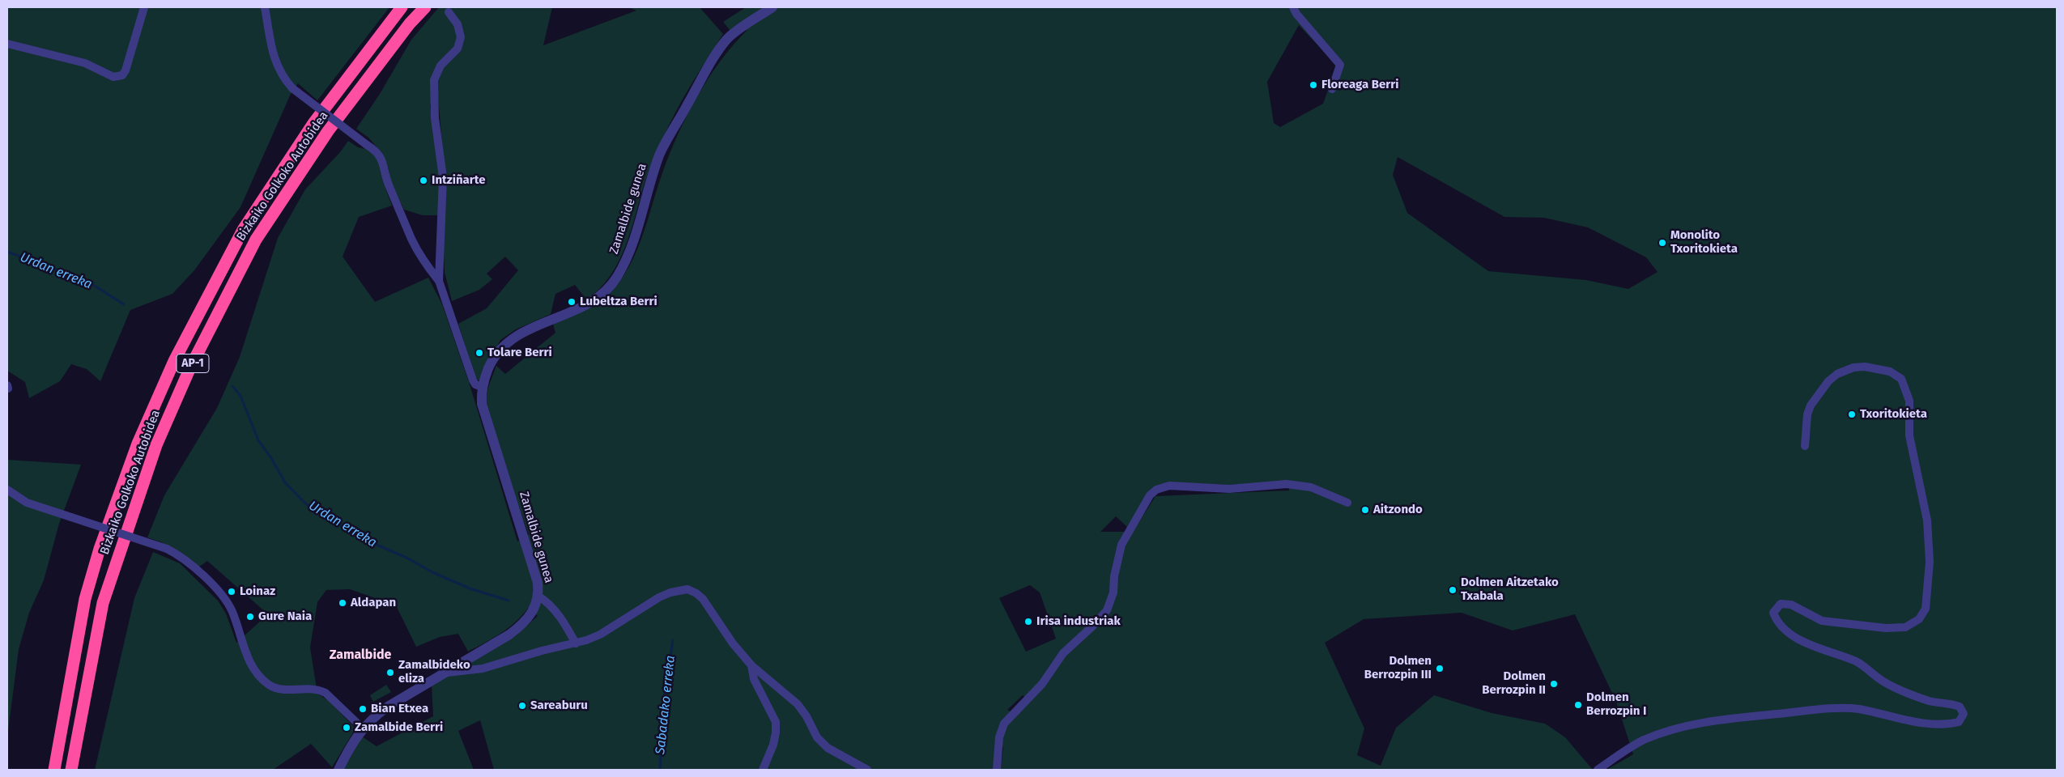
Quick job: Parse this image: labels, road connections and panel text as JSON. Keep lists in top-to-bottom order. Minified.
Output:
{"streets":{"highway":["Bizkaiko Golkoko Autobidea","AP-1"],"street":["Zamalbide gunea"]},"districts":["Zamalbide"],"water":["Urdan erreka","Sabadako erreka"],"places":["Floreaga Berri","Intziñarte","Monolito Txoritokieta","Lubeltza Berri","Tolare Berri","Txoritokieta","Aitzondo","Dolmen Aitzetako Txabala","Loinaz","Aldapan","Gure Naia","Irisa industriak","Dolmen Berrozpin III","Zamalbideko eliza","Dolmen Berrozpin II","Dolmen Berrozpin I","Sareaburu","Bian Etxea","Zamalbide Berri"]}
